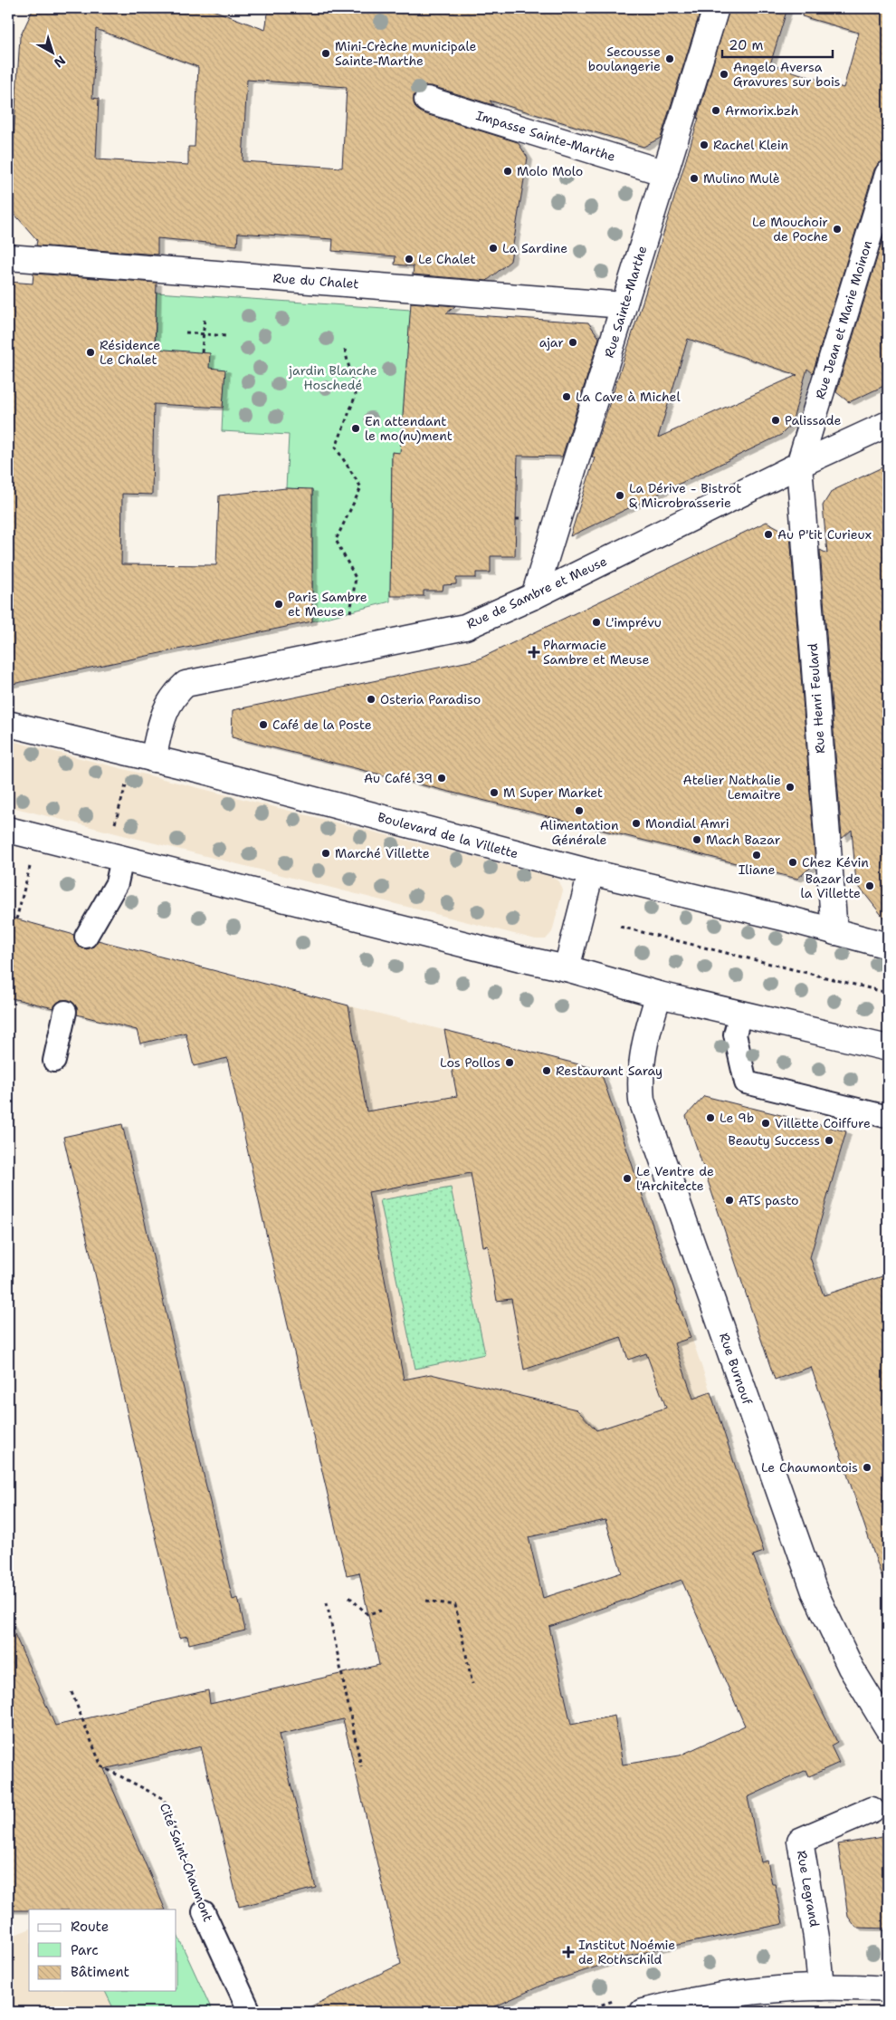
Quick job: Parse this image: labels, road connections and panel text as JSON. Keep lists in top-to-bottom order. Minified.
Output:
{"streets":{"street":["Impasse Sainte-Marthe","Rue du Chalet","Rue Sainte-Marthe","Rue Jean et Marie Moinon","Rue de Sambre et Meuse","Rue Henri Feulard","Boulevard de la Villette","Rue Burnouf","Rue Legrand"],"lane":["Cité Saint-Chaumont"]},"crossings":[["Impasse Sainte-Marthe","Rue Sainte-Marthe"],["Rue du Chalet","Rue Sainte-Marthe"],["Rue Sainte-Marthe","Rue de Sambre et Meuse"],["Rue Jean et Marie Moinon","Rue de Sambre et Meuse"],["Rue Jean et Marie Moinon","Rue Henri Feulard"],["Rue de Sambre et Meuse","Rue Henri Feulard"],["Rue de Sambre et Meuse","Boulevard de la Villette"],["Rue Henri Feulard","Boulevard de la Villette"]],"parks":["jardin Blanche Hoschedé"],"places":{"other":["Mini-Crèche municipale Sainte-Marthe","Secousse boulangerie","Angelo Aversa Gravures sur bois","Armorix.bzh","Rachel Klein","Molo Molo","Mulino Mulè","Le Mouchoir de Poche","La Sardine","Le Chalet","ajar","Résidence Le Chalet","La Cave à Michel","Palissade","En attendant le mo(nu)ment","La Dérive - Bistrot & Microbrasserie","Au P'tit Curieux","Paris Sambre et Meuse","L'imprévu","Osteria Paradiso","Café de la Poste","Au Café 39","Atelier Nathalie Lemaitre","M Super Market","Alimentation Générale","Mondial Amri","Mach Bazar","Marché Villette","Iliane","Chez Kévin","Bazar de la Villette","Los Pollos","Restaurant Saray","Le 9b","Villette Coiffure","Beauty Success","Le Ventre de l'Architecte","ATS pasto","Le Chaumontois"],"health":["Pharmacie Sambre et Meuse","Institut Noémie de Rothschild"]},"legend":["Route","Parc","Bâtiment"],"scale_bar":"20 m","north":"bottom right"}
